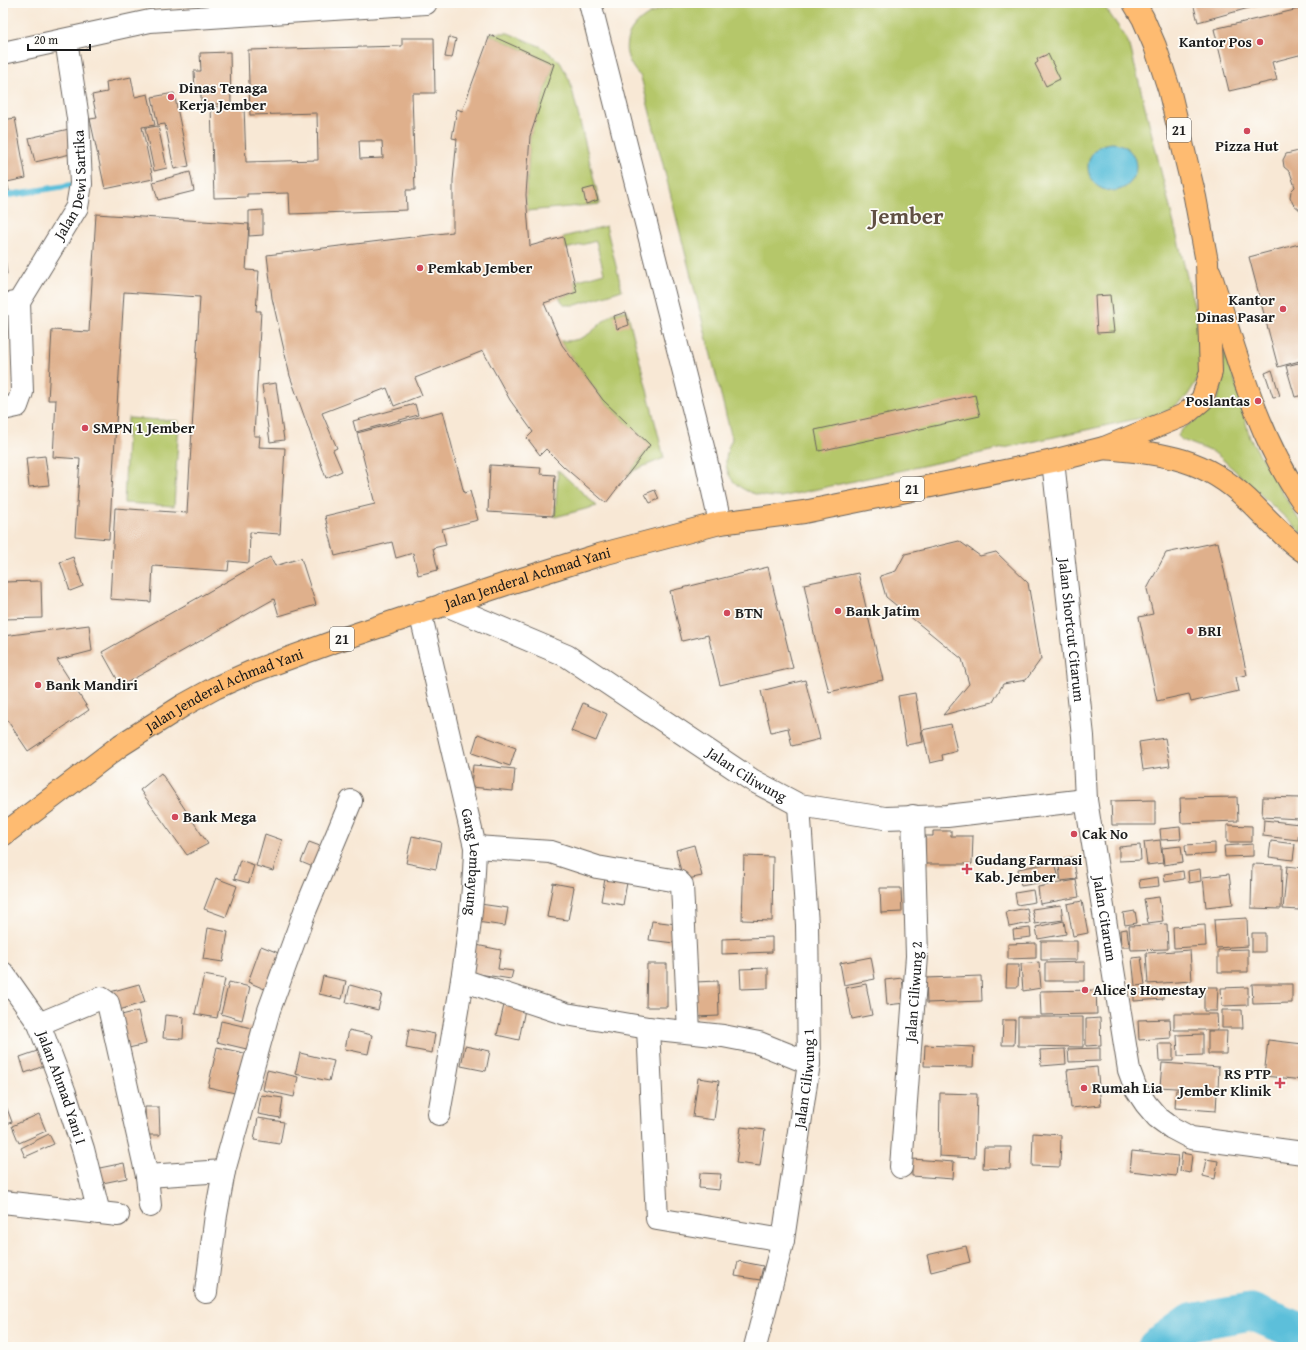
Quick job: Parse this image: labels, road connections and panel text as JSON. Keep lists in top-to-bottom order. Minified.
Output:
{"streets":{"main road":["21","Jalan Jenderal Achmad Yani"],"street":["Jalan Dewi Sartika","Jalan Shortcut Citarum","Jalan Ciliwung","Gang Lembayung","Jalan Citarum","Jalan Ciliwung 2","Jalan Ciliwung 1","Jalan Ahmad Yani I"]},"crossings":[["21","Jalan Jenderal Achmad Yani"],["Jalan Jenderal Achmad Yani","Jalan Shortcut Citarum"],["Jalan Jenderal Achmad Yani","Jalan Ciliwung"],["Jalan Jenderal Achmad Yani","Gang Lembayung"],["Jalan Shortcut Citarum","Jalan Ciliwung"],["Jalan Shortcut Citarum","Jalan Citarum"],["Jalan Ciliwung","Jalan Citarum"],["Jalan Ciliwung","Jalan Ciliwung 2"],["Jalan Ciliwung","Jalan Ciliwung 1"]],"districts":["Jember"],"places":{"other":["Kantor Pos","Dinas Tenaga Kerja Jember","Pizza Hut","Pemkab Jember","Kantor Dinas Pasar","Poslantas","SMPN 1 Jember","Bank Jatim","BTN","BRI","Bank Mandiri","Bank Mega","Cak No","Alice's Homestay","Rumah Lia"],"health":["Gudang Farmasi Kab. Jember","RS PTP Jember Klinik"]},"scale_bar":"20 m"}
